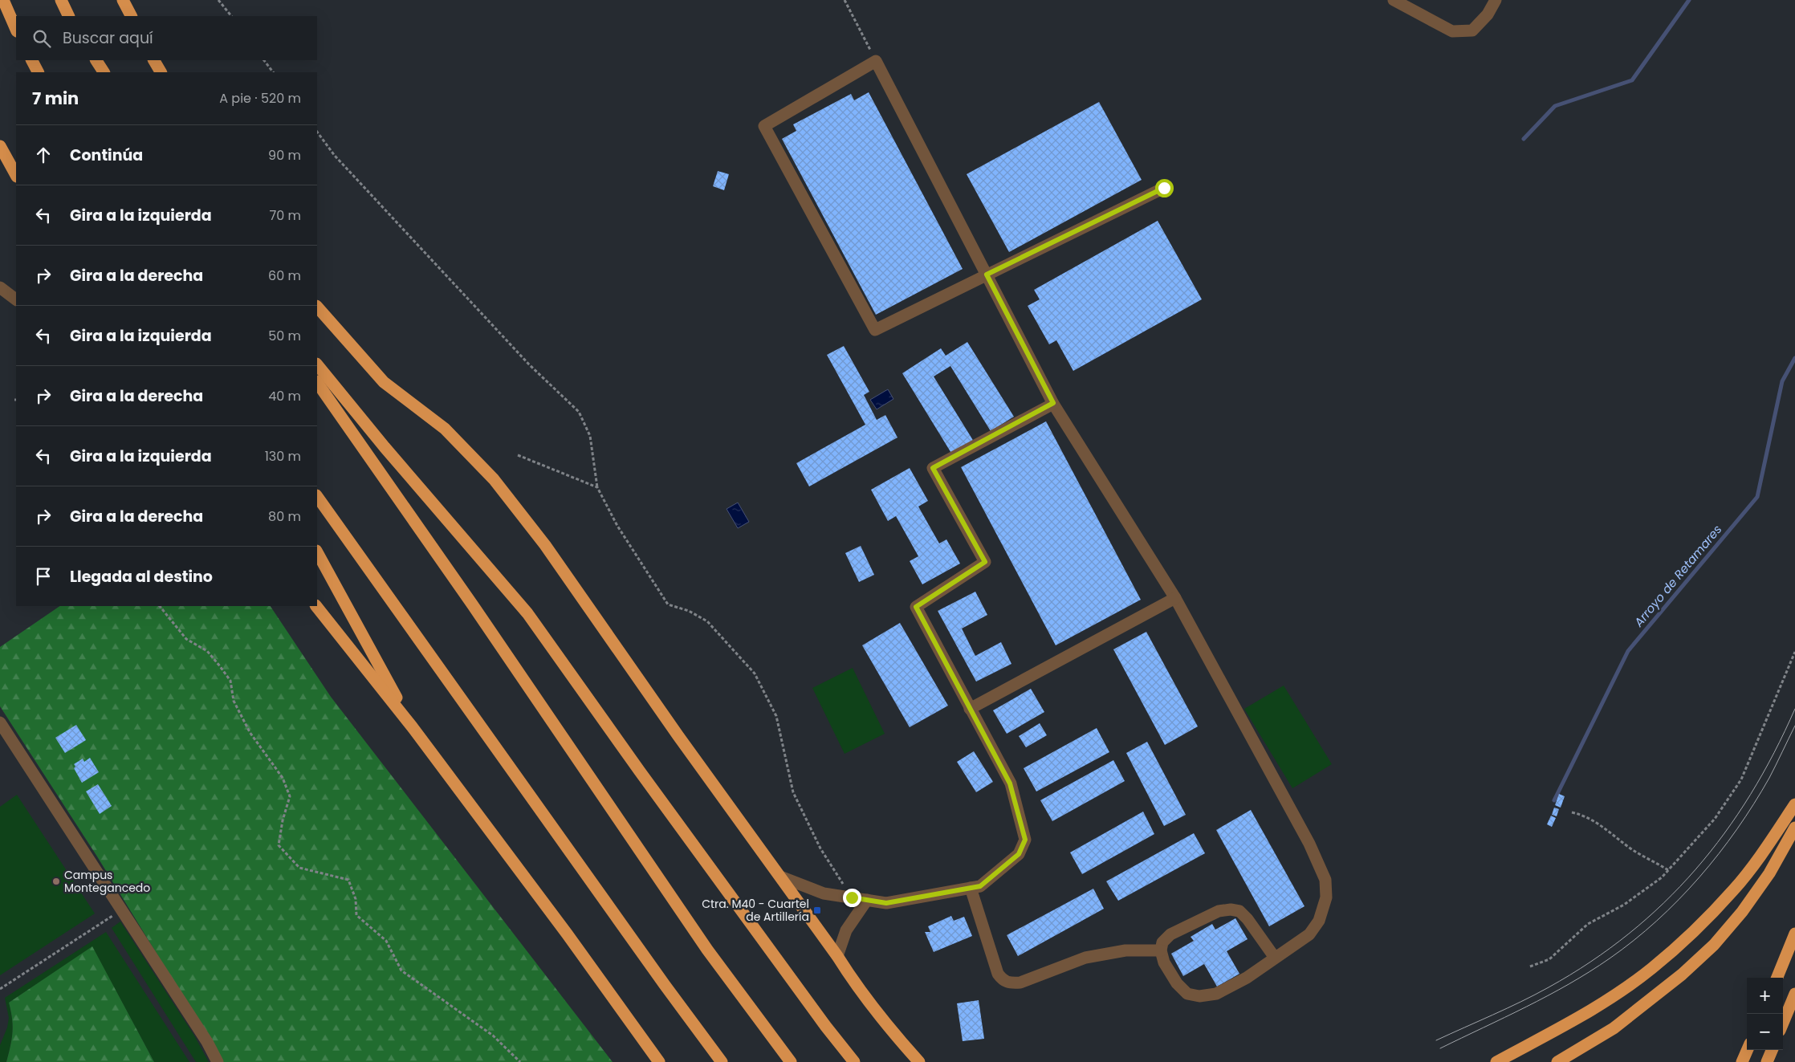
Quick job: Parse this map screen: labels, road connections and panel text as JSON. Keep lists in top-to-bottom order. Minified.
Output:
{"water":["Arroyo de Retamares"],"places":{"other":["Campus Montegancedo"],"transit":["Ctra. M40 - Cuartel de Artillería"]},"page":{"search":"Buscar aquí","heading":["7 min","A pie · 520 m"],"list":[["Continúa","90 m"],["Gira a la izquierda","70 m"],["Gira a la derecha","60 m"],["Gira a la izquierda","50 m"],["Gira a la derecha","40 m"],["Gira a la izquierda","130 m"],["Gira a la derecha","80 m"],"Llegada al destino"],"map_buttons":["+","−"]}}
